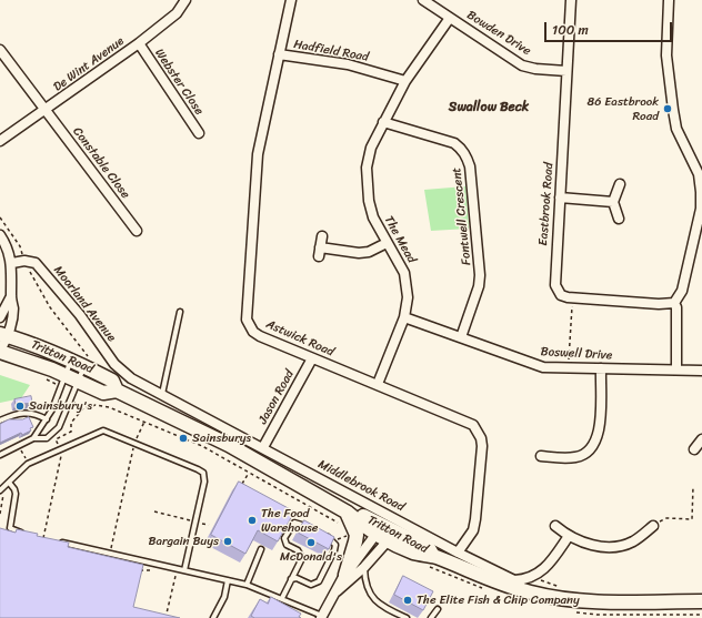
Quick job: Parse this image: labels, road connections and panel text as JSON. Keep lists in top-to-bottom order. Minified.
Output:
{"streets":{"main road":["Tritton Road"],"street":["Bowden Drive","Hadfield Road","De Wint Avenue","Webster Close","Constable Close","Eastbrook Road","Fontwell Crescent","The Mead","Moorland Avenue","Astwick Road","Boswell Drive","Jason Road","Middlebrook Road"]},"crossings":[["Bowden Drive","Eastbrook Road"],["Bowden Drive","The Mead"],["Hadfield Road","The Mead"],["Hadfield Road","Astwick Road"],["De Wint Avenue","Webster Close"],["De Wint Avenue","Constable Close"],["Fontwell Crescent","The Mead"],["Fontwell Crescent","Boswell Drive"],["The Mead","Astwick Road"],["The Mead","Boswell Drive"],["Moorland Avenue","Middlebrook Road"],["Astwick Road","Jason Road"],["Astwick Road","Middlebrook Road"],["Jason Road","Middlebrook Road"]],"districts":["Swallow Beck"],"places":["86 Eastbrook Road","Sainsbury's","Sainsburys","The Food Warehouse","Bargain Buys","McDonald's","The Elite Fish & Chip Company"],"scale_bar":"100 m"}
